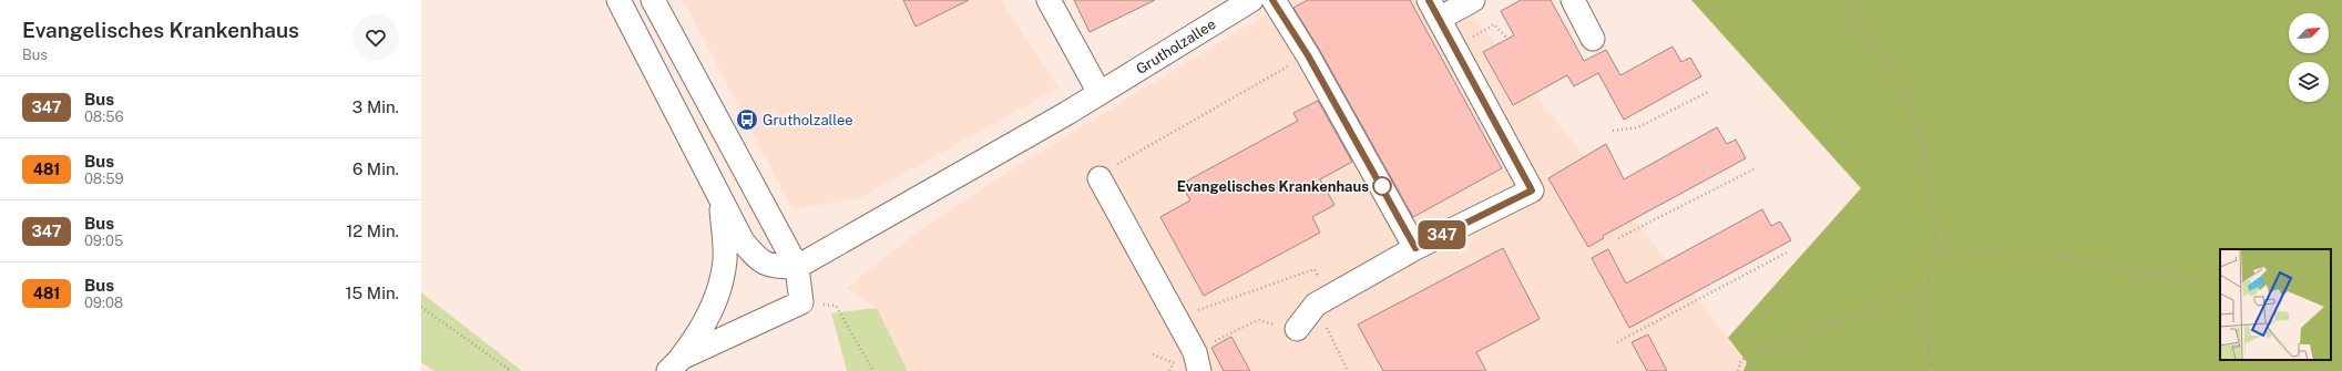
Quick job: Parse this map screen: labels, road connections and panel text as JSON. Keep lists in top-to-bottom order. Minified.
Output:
{"streets":{"street":["Grutholzallee"]},"places":{"bus stop":["Grutholzallee"],"other":["Evangelisches Krankenhaus"]},"lines":["bus line 347"],"north":"top right","page":{"heading":["Evangelisches Krankenhaus","Bus"],"on_map":"347","list":[{"mark":"347","name":"Bus","note":"08:56","value":"3 Min."},{"mark":"481","name":"Bus","note":"08:59","value":"6 Min."},{"mark":"347","name":"Bus","note":"09:05","value":"12 Min."},{"mark":"481","name":"Bus","note":"09:08","value":"15 Min."}]}}
